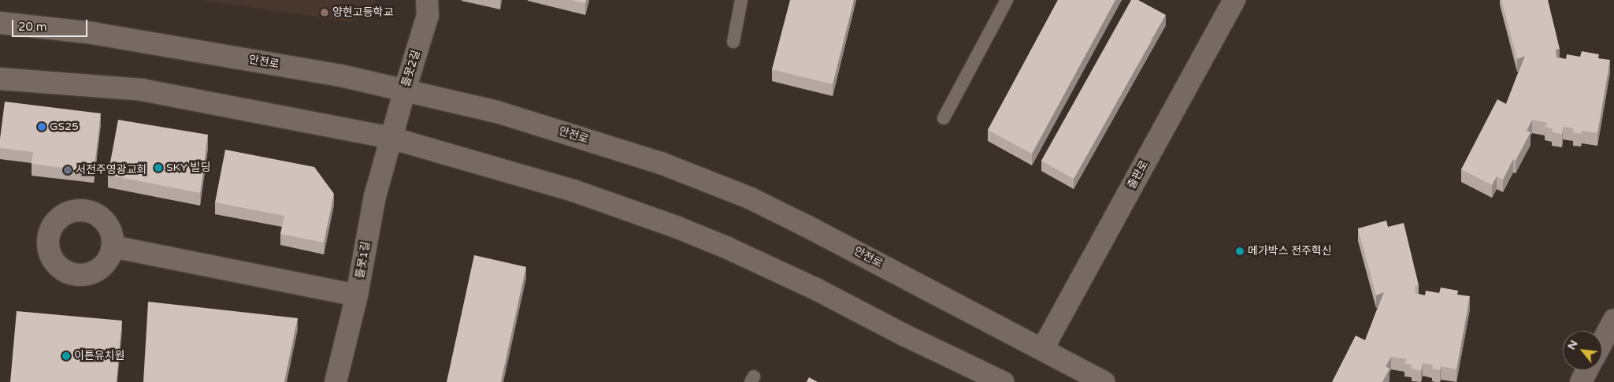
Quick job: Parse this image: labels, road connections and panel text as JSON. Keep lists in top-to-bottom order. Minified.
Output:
{"streets":{"street":["안전로","틀못2길","출판로","틀못1길"]},"crossings":[["안전로","틀못2길"],["안전로","출판로"],["틀못2길","틀못1길"]],"places":["양현고등학교","GS25","SKY 빌딩","서전주영광교회","메가박스 전주혁신","이튼유치원"],"scale_bar":"20 m","north":"top left"}
